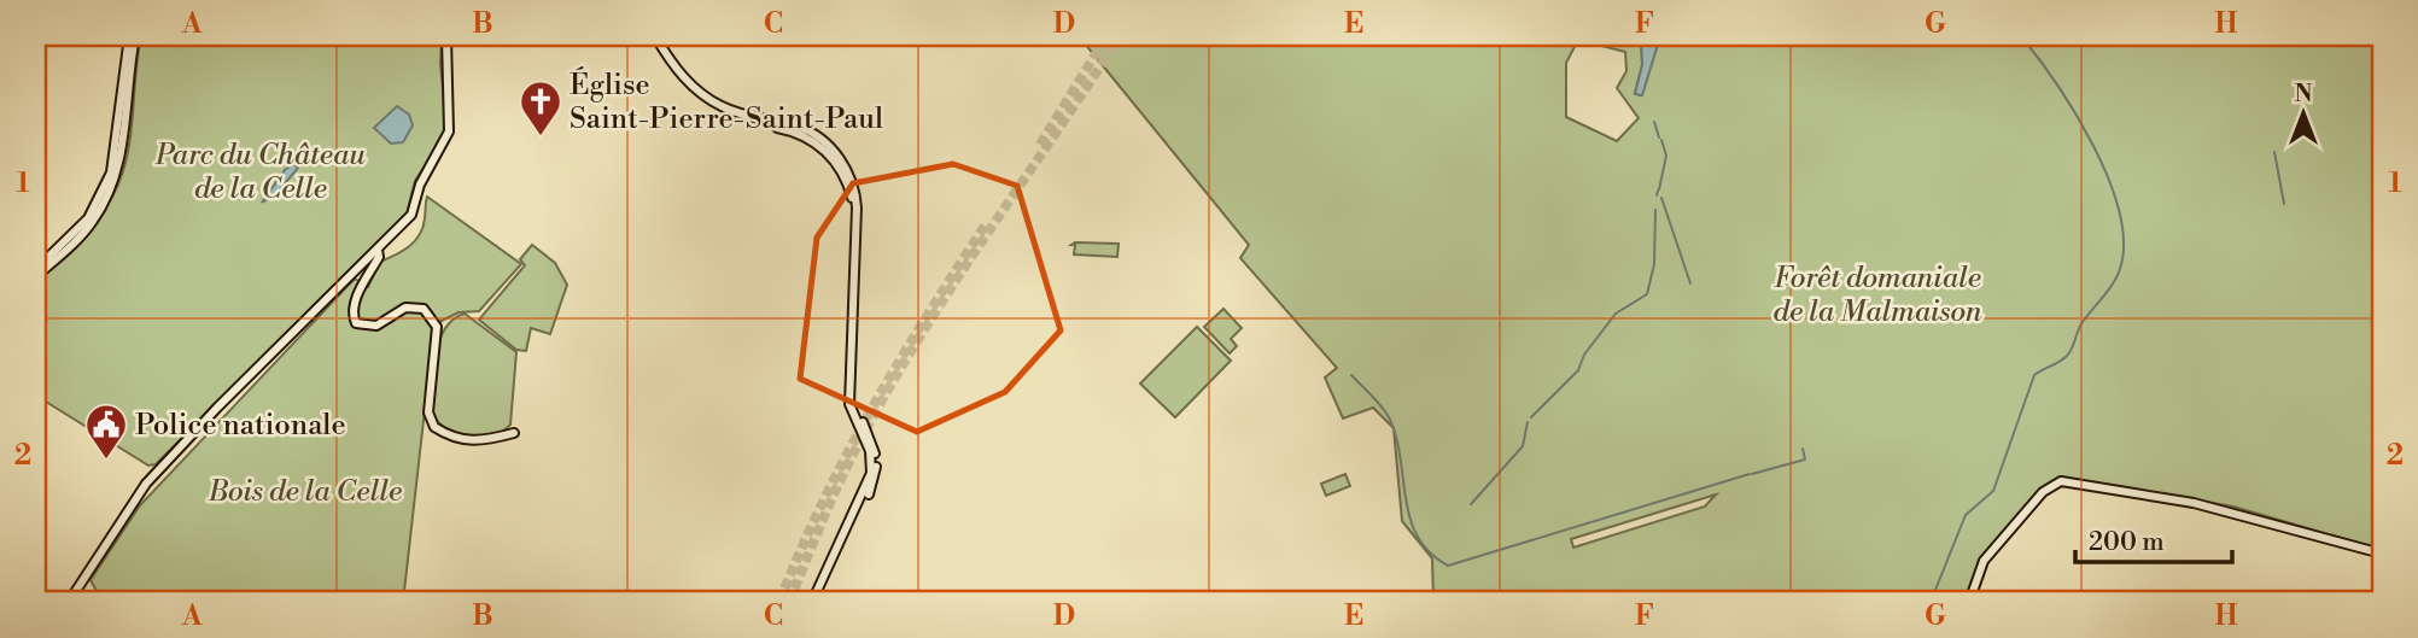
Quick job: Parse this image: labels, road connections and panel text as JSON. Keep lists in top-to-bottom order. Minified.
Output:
{"parks":["Parc du Château de la Celle","Forêt domaniale de la Malmaison","Bois de la Celle"],"places":{"church":["Église Saint-Pierre-Saint-Paul"],"public building":["Police nationale"]},"scale_bar":"200 m","north":"top","grid":{"columns":["A","B","C","D","E","F","G","H"],"rows":["1","2"]}}
